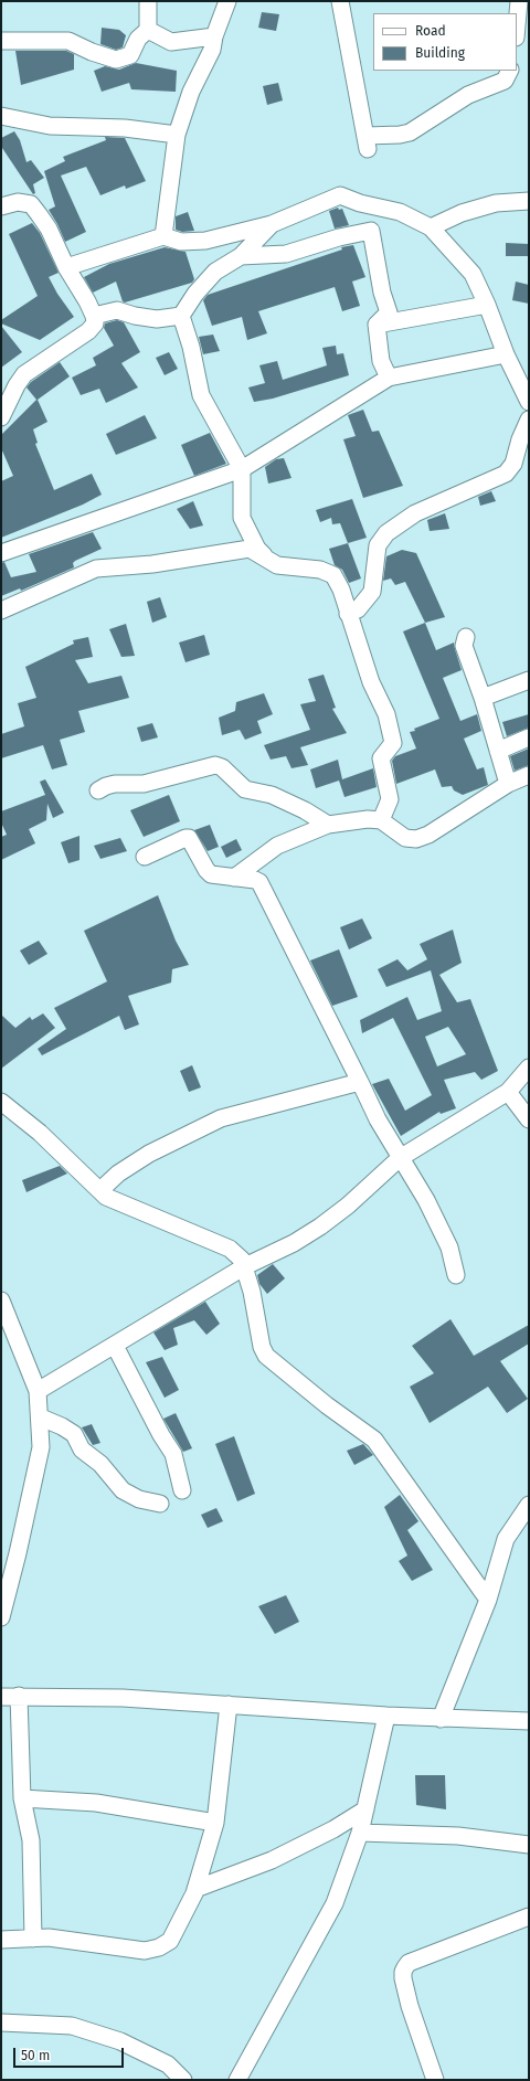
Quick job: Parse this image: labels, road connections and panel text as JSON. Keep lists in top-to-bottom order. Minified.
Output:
{"legend":["Road","Building"],"scale_bar":"50 m"}
